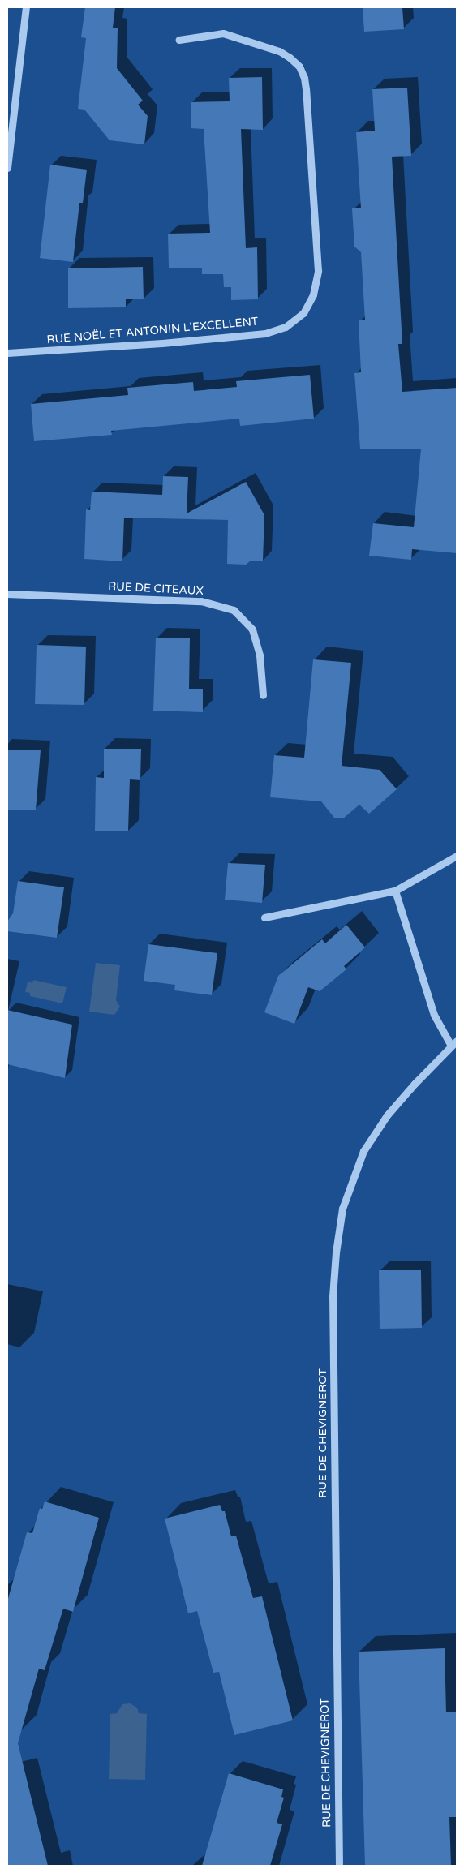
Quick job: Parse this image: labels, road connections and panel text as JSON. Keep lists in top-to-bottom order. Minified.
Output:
{"streets":{"street":["RUE NOËL ET ANTONIN L'EXCELLENT","RUE DE CITEAUX","RUE DE CHEVIGNEROT"]}}
